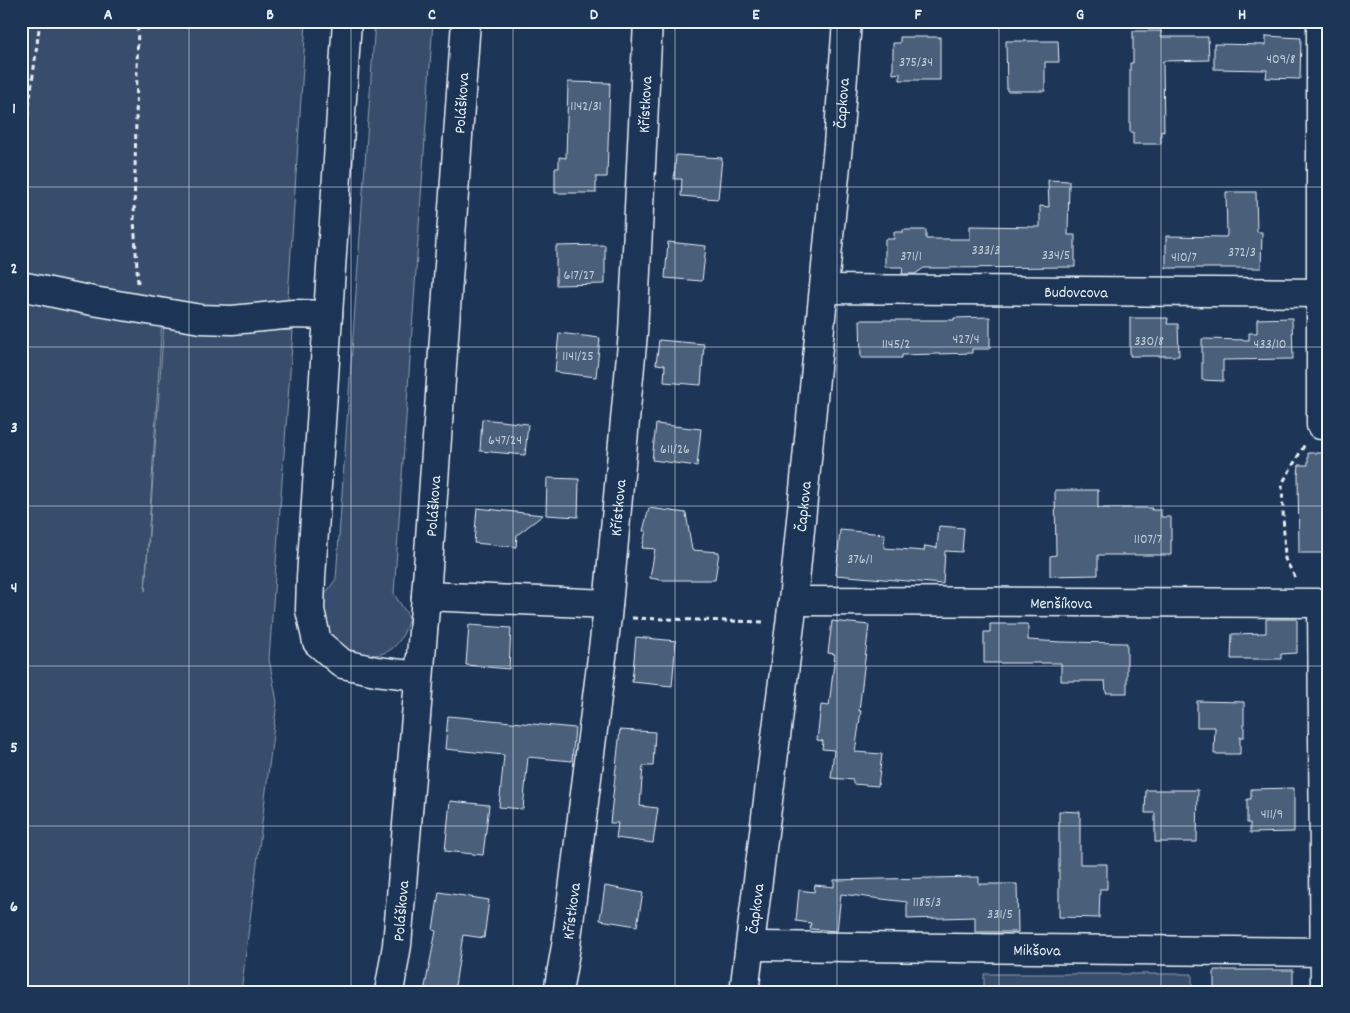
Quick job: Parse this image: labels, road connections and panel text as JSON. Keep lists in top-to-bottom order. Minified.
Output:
{"streets":{"street":["Poláškova","Křístkova","Čapkova","Budovcova","Menšíkova","Mikšova"]},"crossings":[["Čapkova","Budovcova"],["Čapkova","Menšíkova"],["Čapkova","Mikšova"]],"house_numbers":["409/8","375/34","1142/31","333/3","372/3","334/5","371/1","410/7","617/27","427/4","330/8","1145/2","433/10","1141/25","647/24","611/26","1107/7","376/1","411/9","1185/3","331/5"],"grid":{"columns":["A","B","C","D","E","F","G","H"],"rows":["1","2","3","4","5","6"]}}
